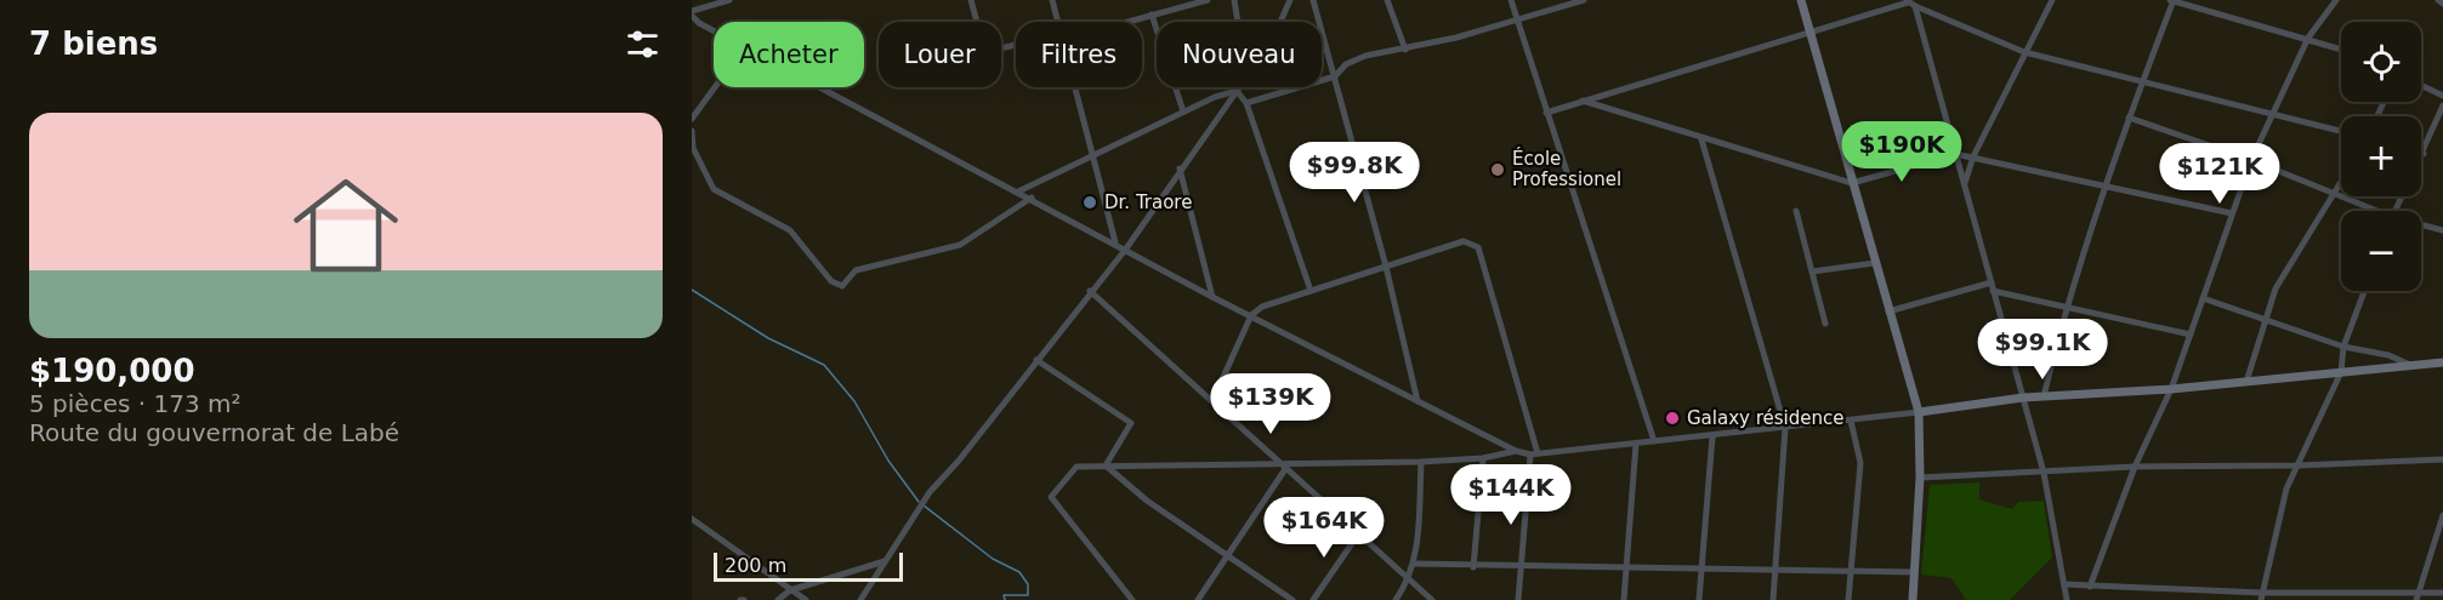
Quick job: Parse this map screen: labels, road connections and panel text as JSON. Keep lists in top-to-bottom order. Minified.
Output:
{"places":["École Professionel","Dr. Traore","Galaxy résidence"],"scale_bar":"200 m","page":{"heading":"7 biens","map_buttons":["+","−"],"chip":["Acheter","Louer","Filtres","Nouveau"],"list":[{"name":"$190,000","note":"5 pièces · 173 m² · Route du gouvernorat de Labé"}],"price":["$190K","$99.8K","$121K","$99.1K","$139K","$144K","$164K"],"scale":"200 m"}}
